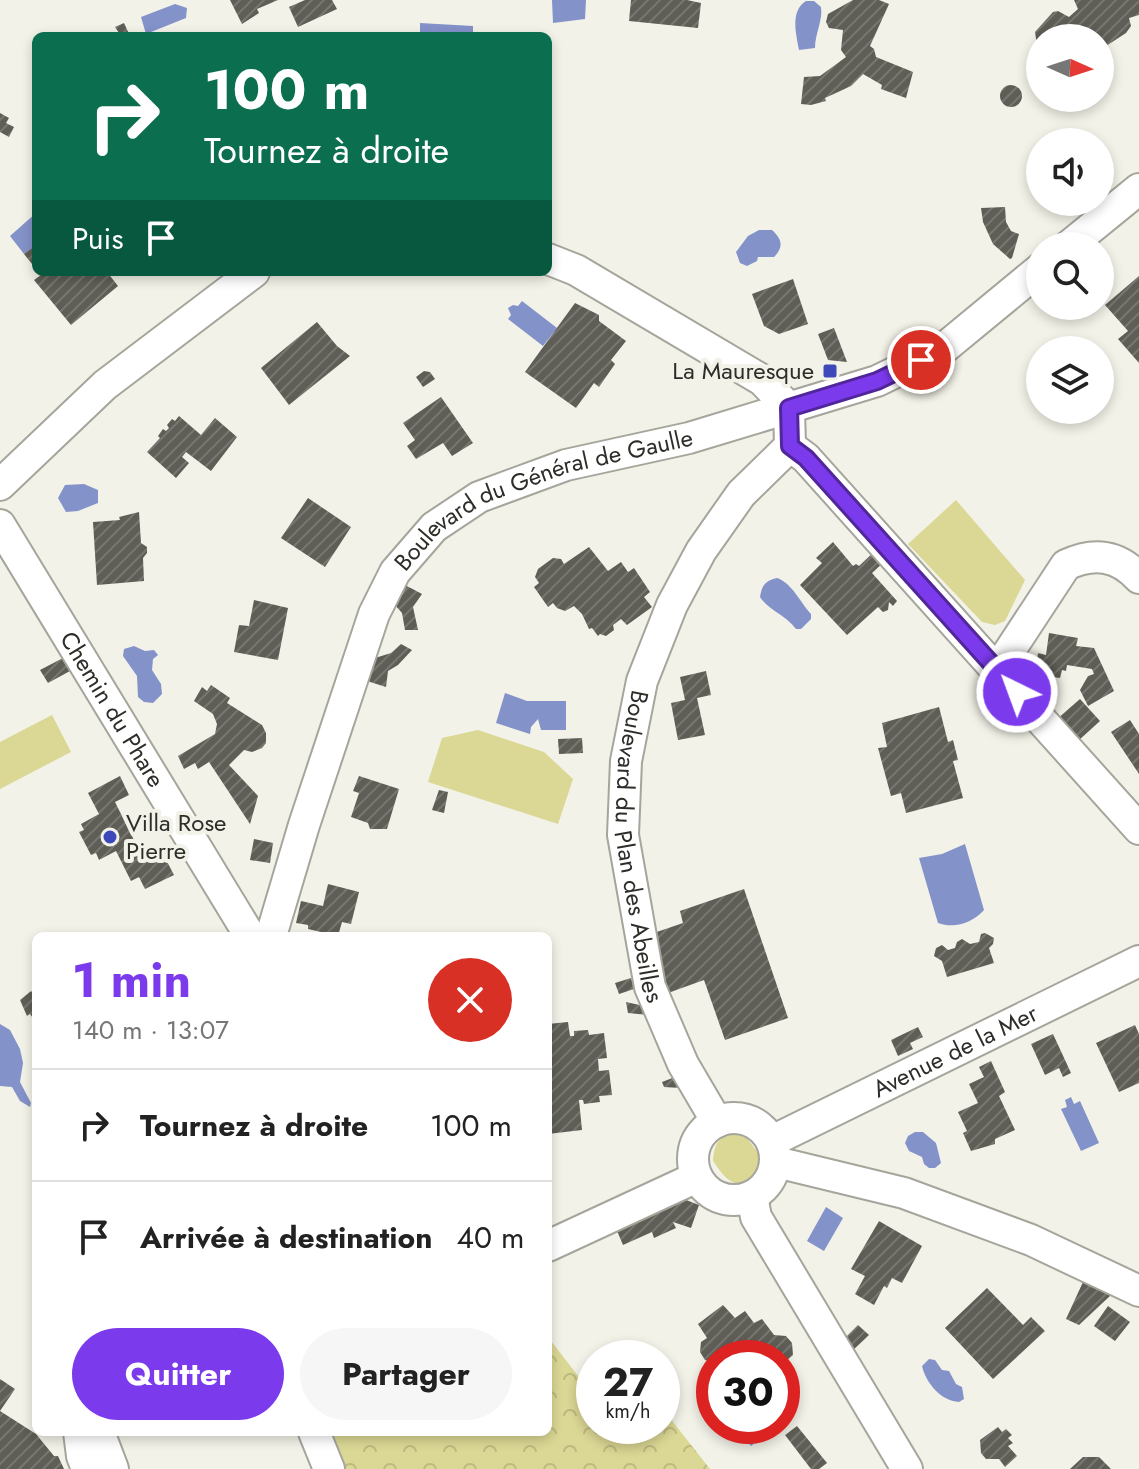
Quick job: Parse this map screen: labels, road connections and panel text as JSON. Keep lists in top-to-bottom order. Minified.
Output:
{"streets":{"street":["Boulevard du Général de Gaulle","Chemin du Phare","Boulevard du Plan des Abeilles","Avenue de la Mer"]},"crossings":[["Boulevard du Plan des Abeilles","Avenue de la Mer"]],"places":{"transit":["La Mauresque"],"other":["Villa Rose Pierre"]},"north":"right","page":{"turn":["100 m","Tournez à droite"],"then":"Puis","heading":["1 min","140 m · 13:07"],"list":[{"name":"Tournez à droite","value":"100 m"},{"name":"Arrivée à destination","value":"40 m"}],"buttons":["Quitter","Partager"],"speed":"27 km/h","limit":"30"}}
